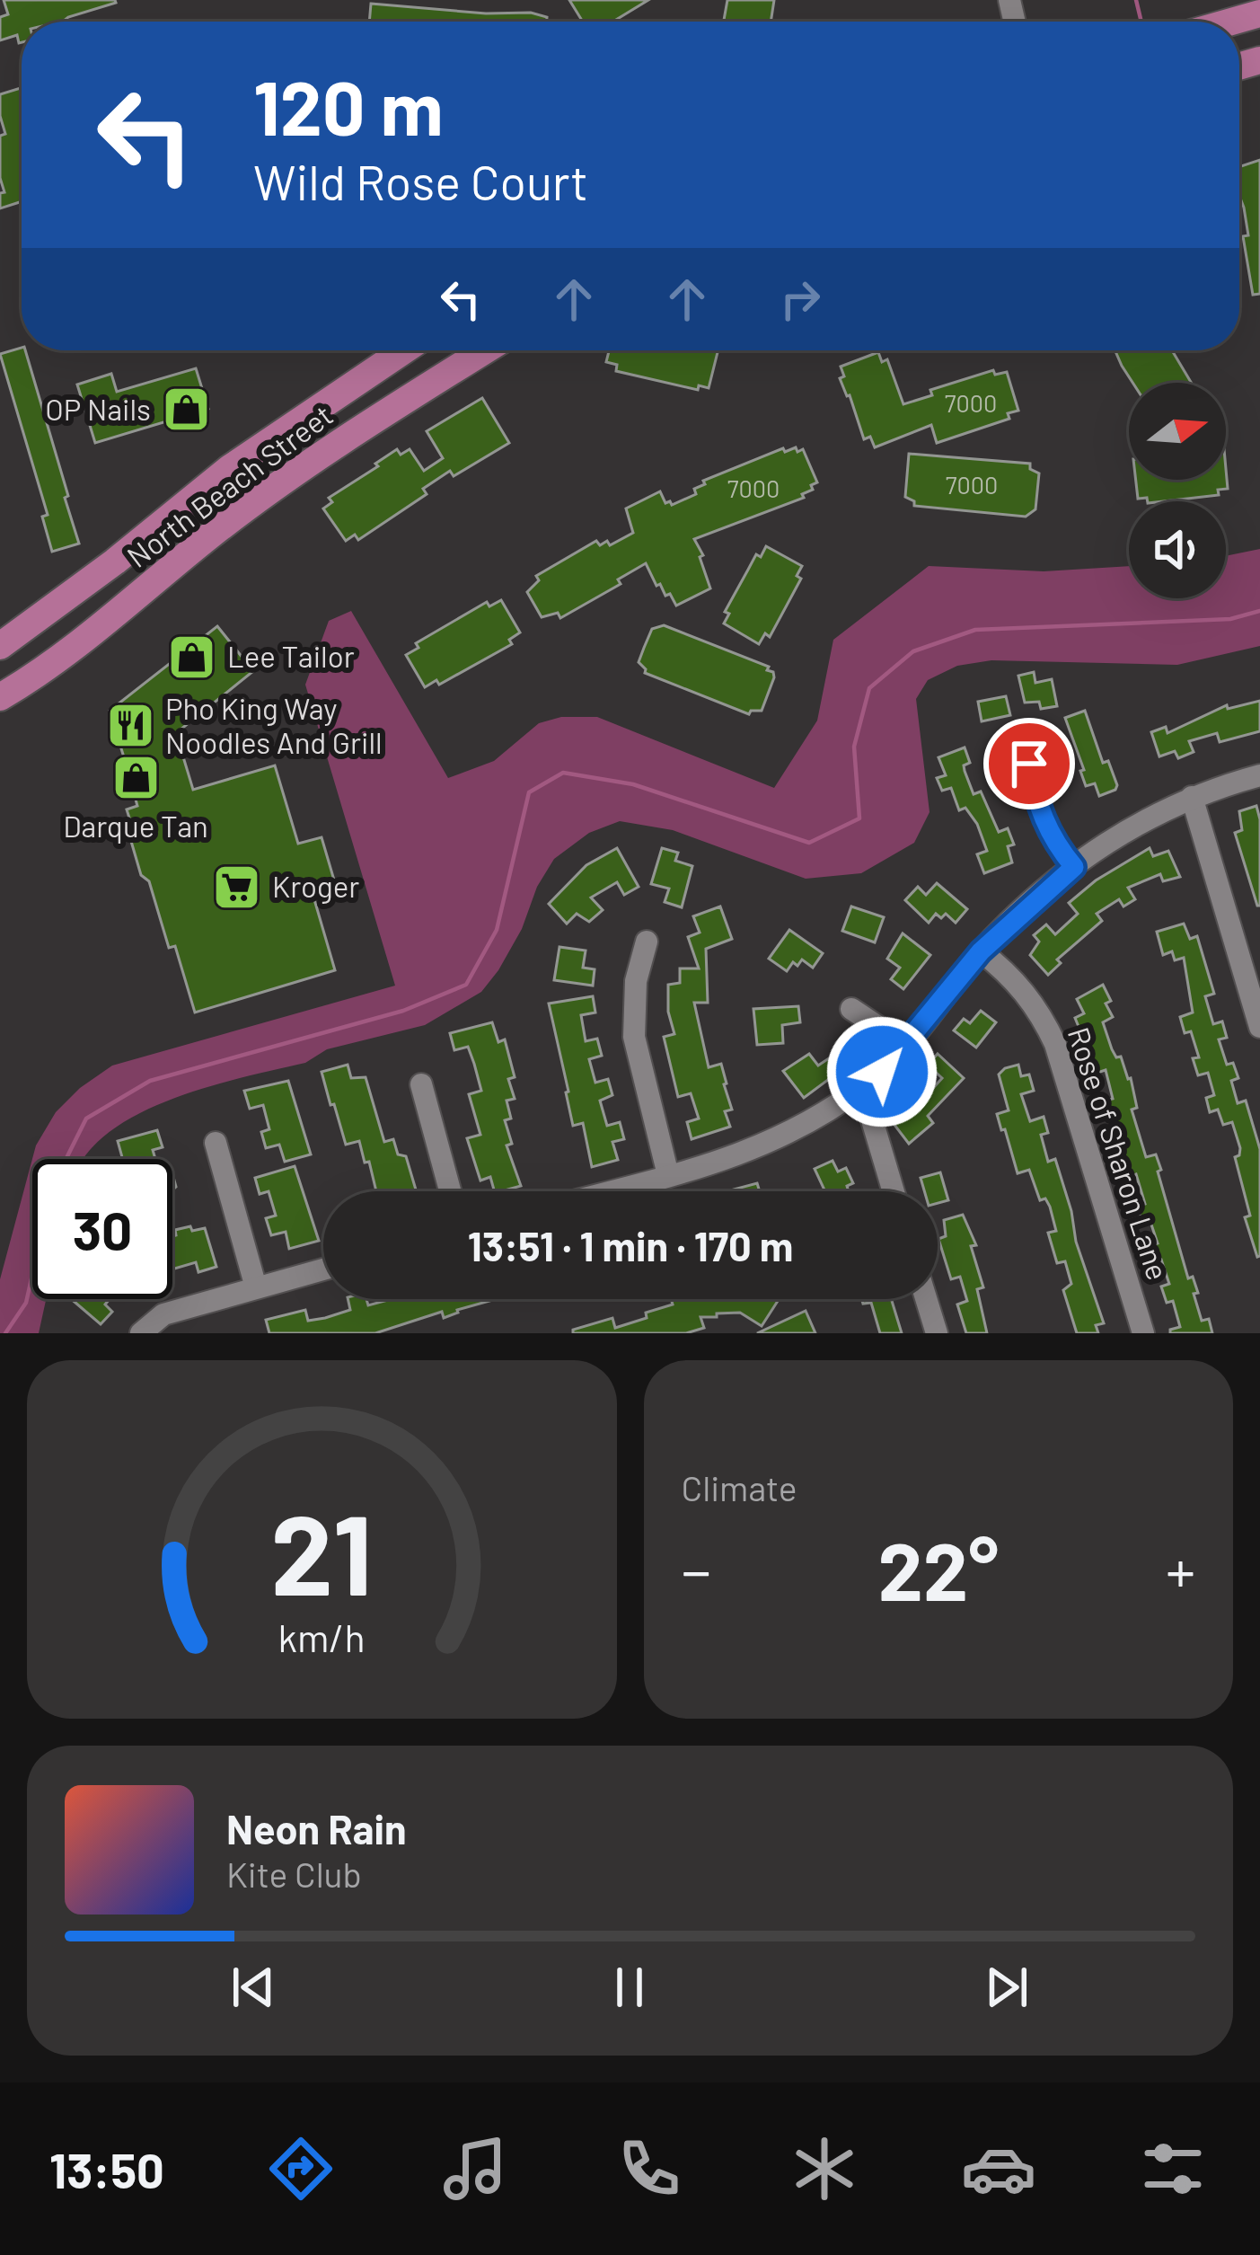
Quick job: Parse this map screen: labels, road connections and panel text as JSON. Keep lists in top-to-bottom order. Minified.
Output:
{"streets":{"main road":["North Beach Street"],"street":["Rose of Sharon Lane"]},"places":{"shop":["OP Nails","Lee Tailor","Darque Tan"],"restaurant":["Pho King Way Noodles And Grill"],"supermarket":["Kroger"]},"house_numbers":["7000","7000","7000"],"north":"right","page":{"turn":["120 m","Wild Rose Court"],"limit":"30","trip":"13:51 · 1 min · 170 m","tile":"Climate","heat":["−","22°","+"],"song":["Neon Rain","Kite Club"],"tabs":"13:50","gauge":["21","km/h"]}}
